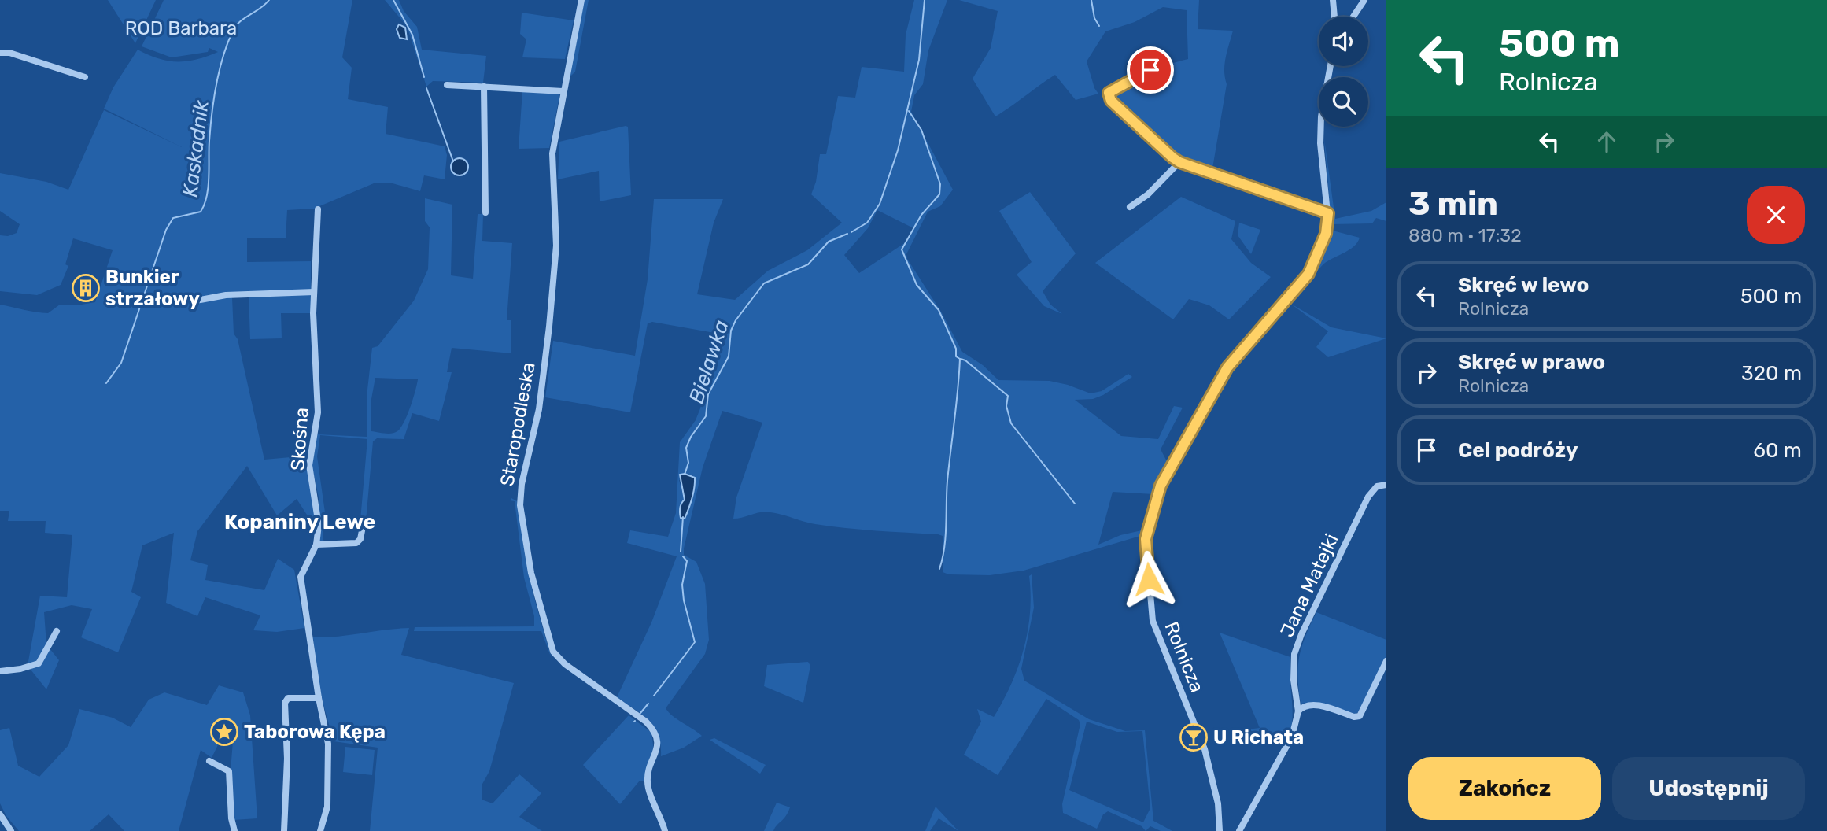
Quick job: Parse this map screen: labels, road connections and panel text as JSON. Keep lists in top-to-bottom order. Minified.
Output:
{"streets":{"street":["Staropodleska","Skośna","Jana Matejki","Rolnicza"]},"districts":["Kopaniny Lewe"],"water":["Kaskadnik","Bielawka"],"parks":["ROD Barbara"],"places":{"building":["Bunkier strzałowy"],"place":["Taborowa Kępa"],"bar":["U Richata"]},"page":{"turn":["500 m","Rolnicza"],"heading":["3 min","880 m · 17:32"],"list":[{"name":"Skręć w lewo","note":"Rolnicza","value":"500 m"},{"name":"Skręć w prawo","note":"Rolnicza","value":"320 m"},{"name":"Cel podróży","value":"60 m"}],"buttons":["Zakończ","Udostępnij"]}}
